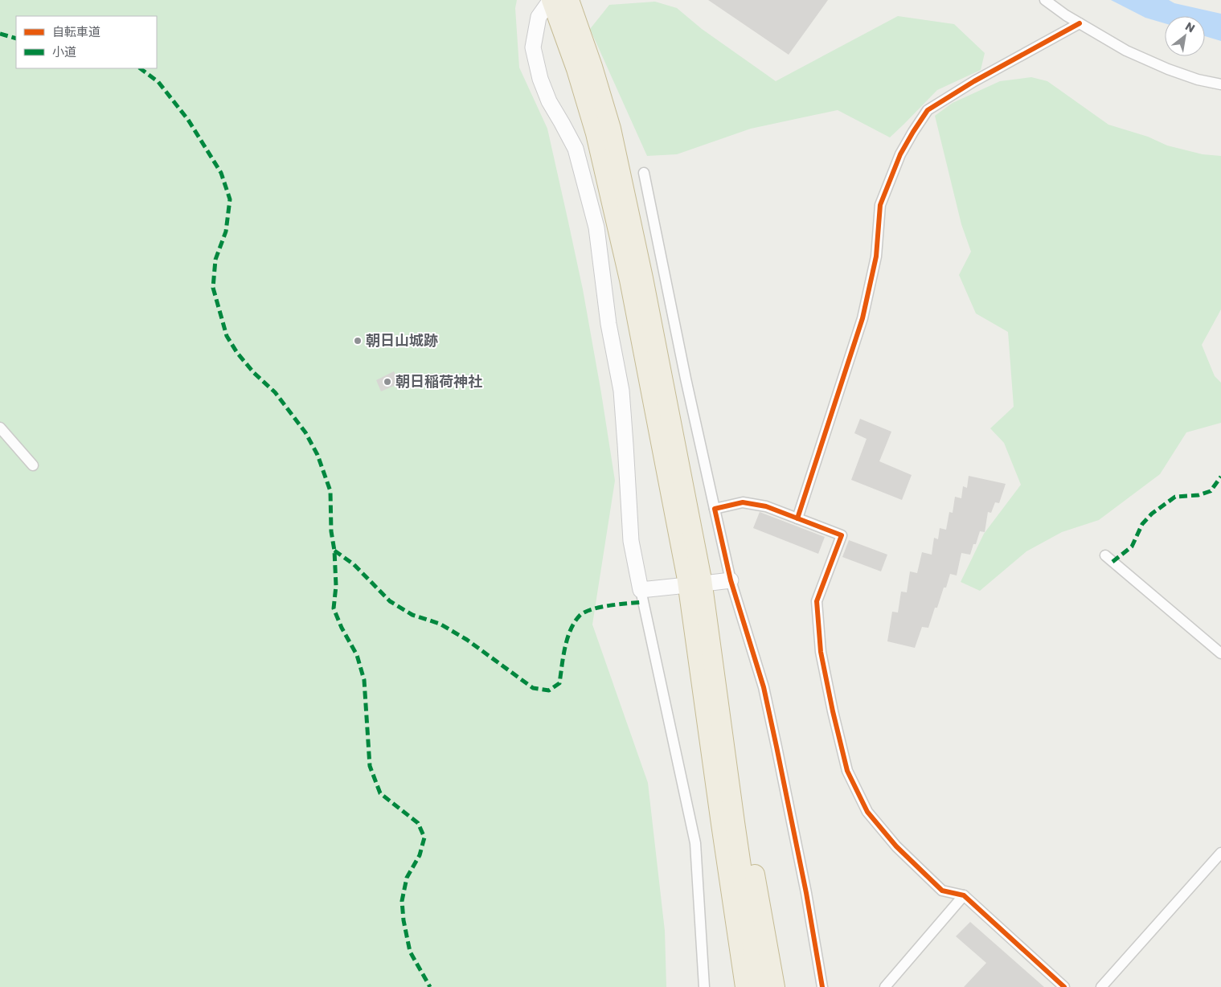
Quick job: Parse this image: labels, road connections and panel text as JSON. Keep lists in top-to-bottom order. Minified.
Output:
{"places":["朝日山城跡","朝日稲荷神社"],"legend":["自転車道","小道"],"north":"top right"}
